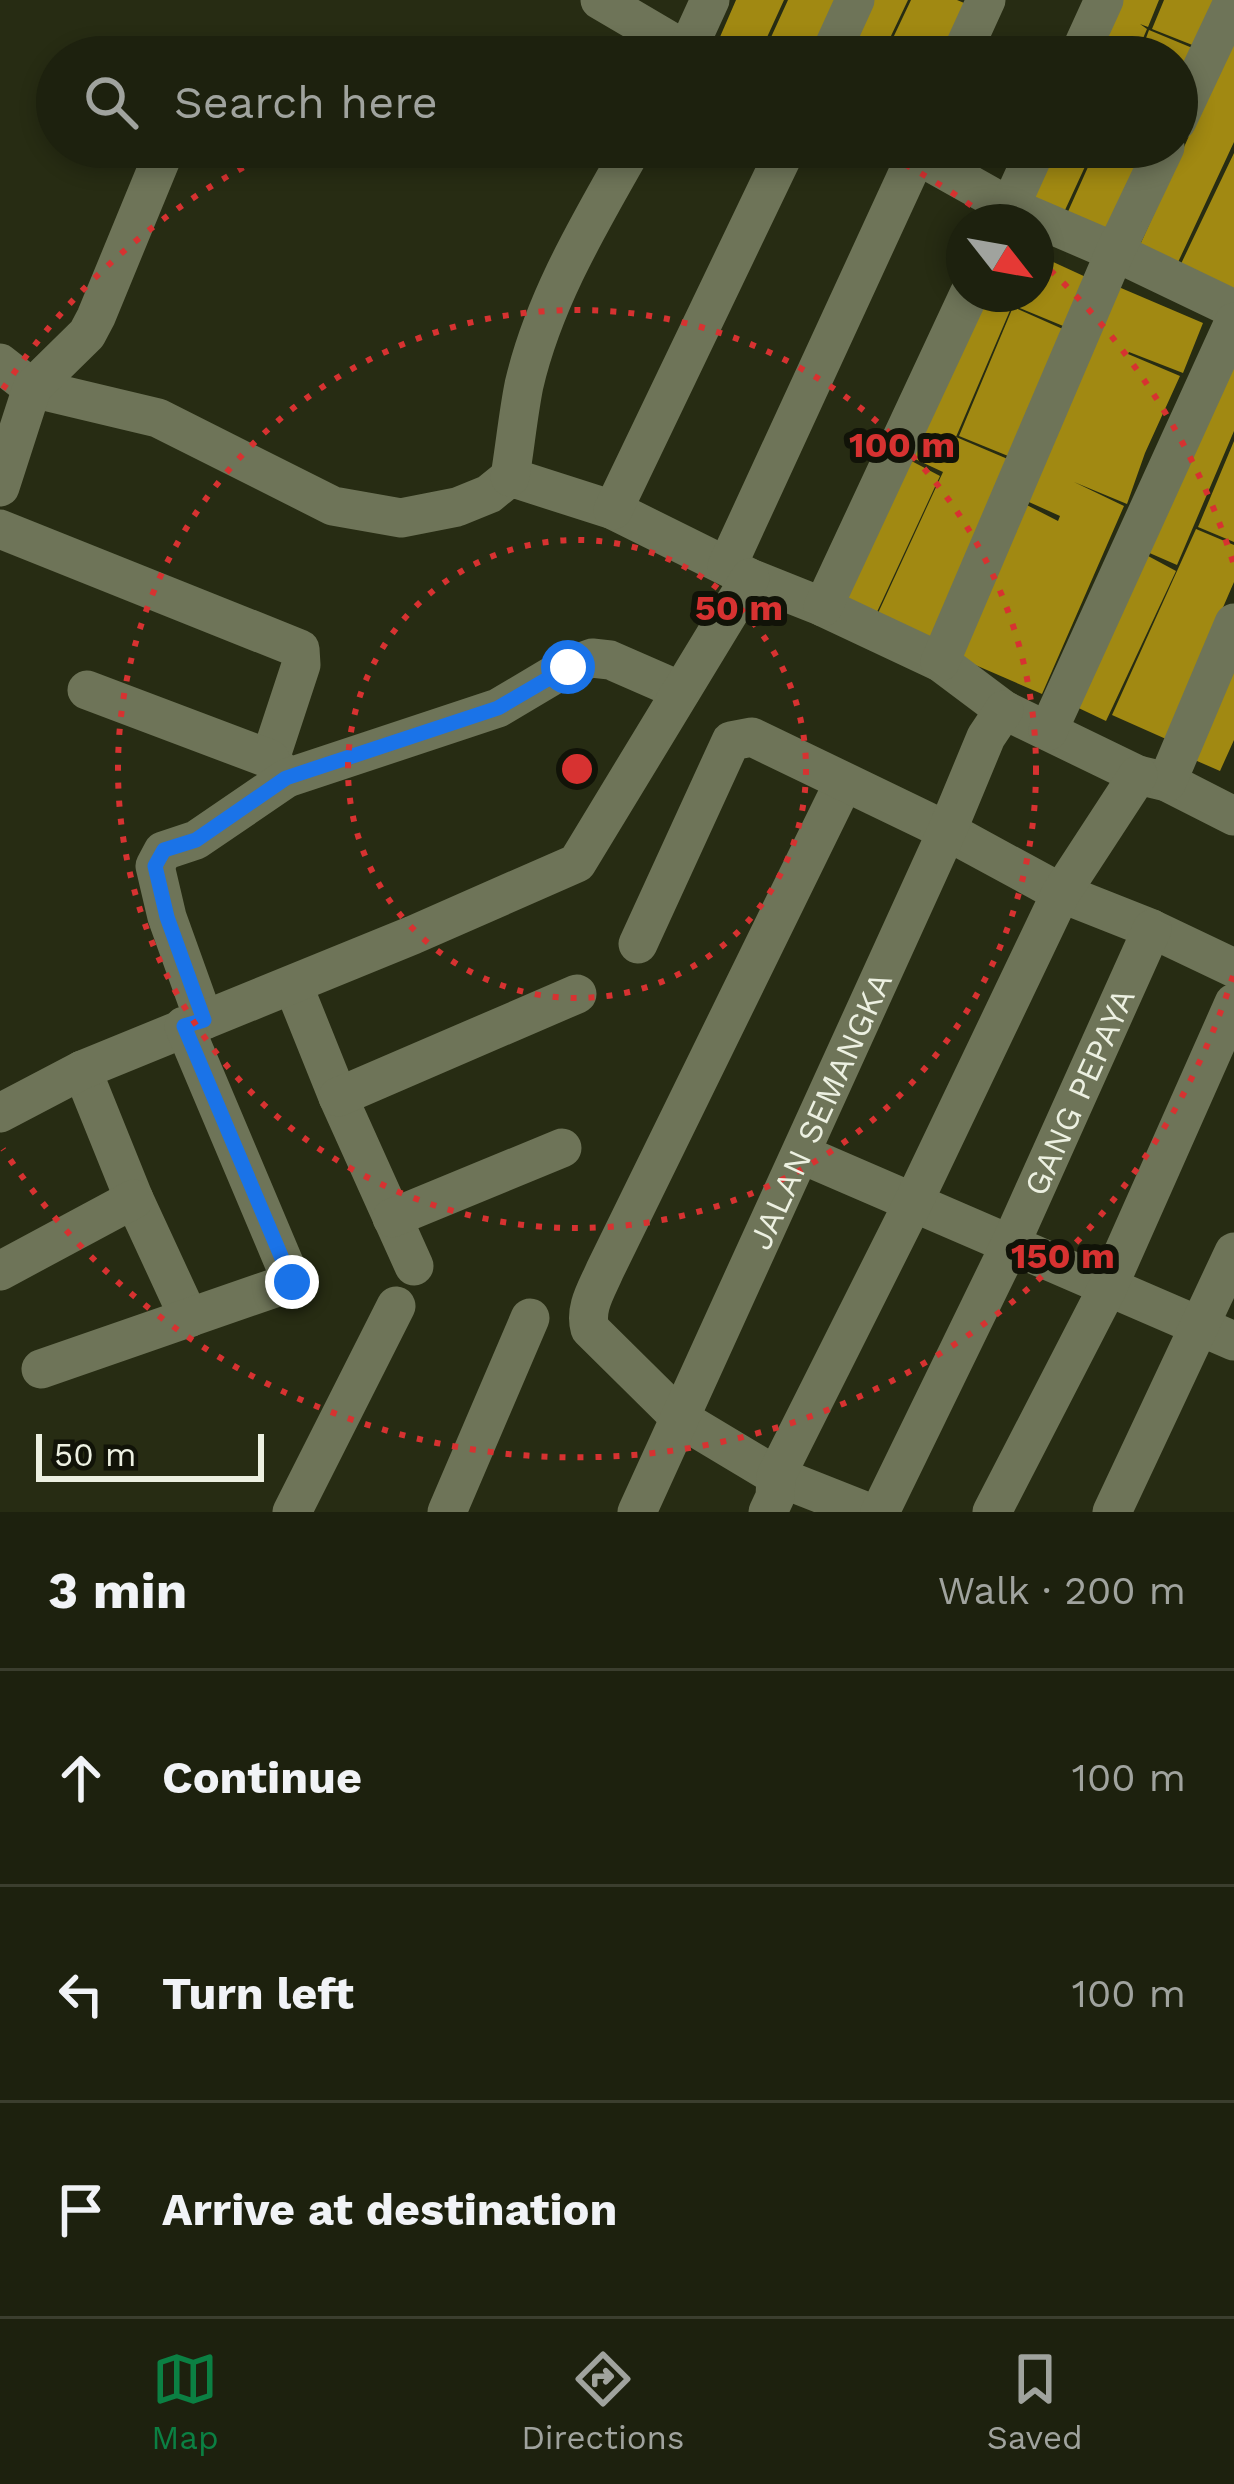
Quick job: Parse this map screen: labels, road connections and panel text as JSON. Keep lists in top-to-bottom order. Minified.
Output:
{"streets":{"street":["GANG PEPAYA","JALAN SEMANGKA"]},"scale_bar":"50 m","north":"bottom right","page":{"search":"Search here","scale":"50 m","heading":["3 min","Walk · 200 m"],"list":[["Continue","100 m"],["Turn left","100 m"],"Arrive at destination"],"nav":["Map","Directions","Saved"]},"rings":["100 m","50 m","150 m"]}
